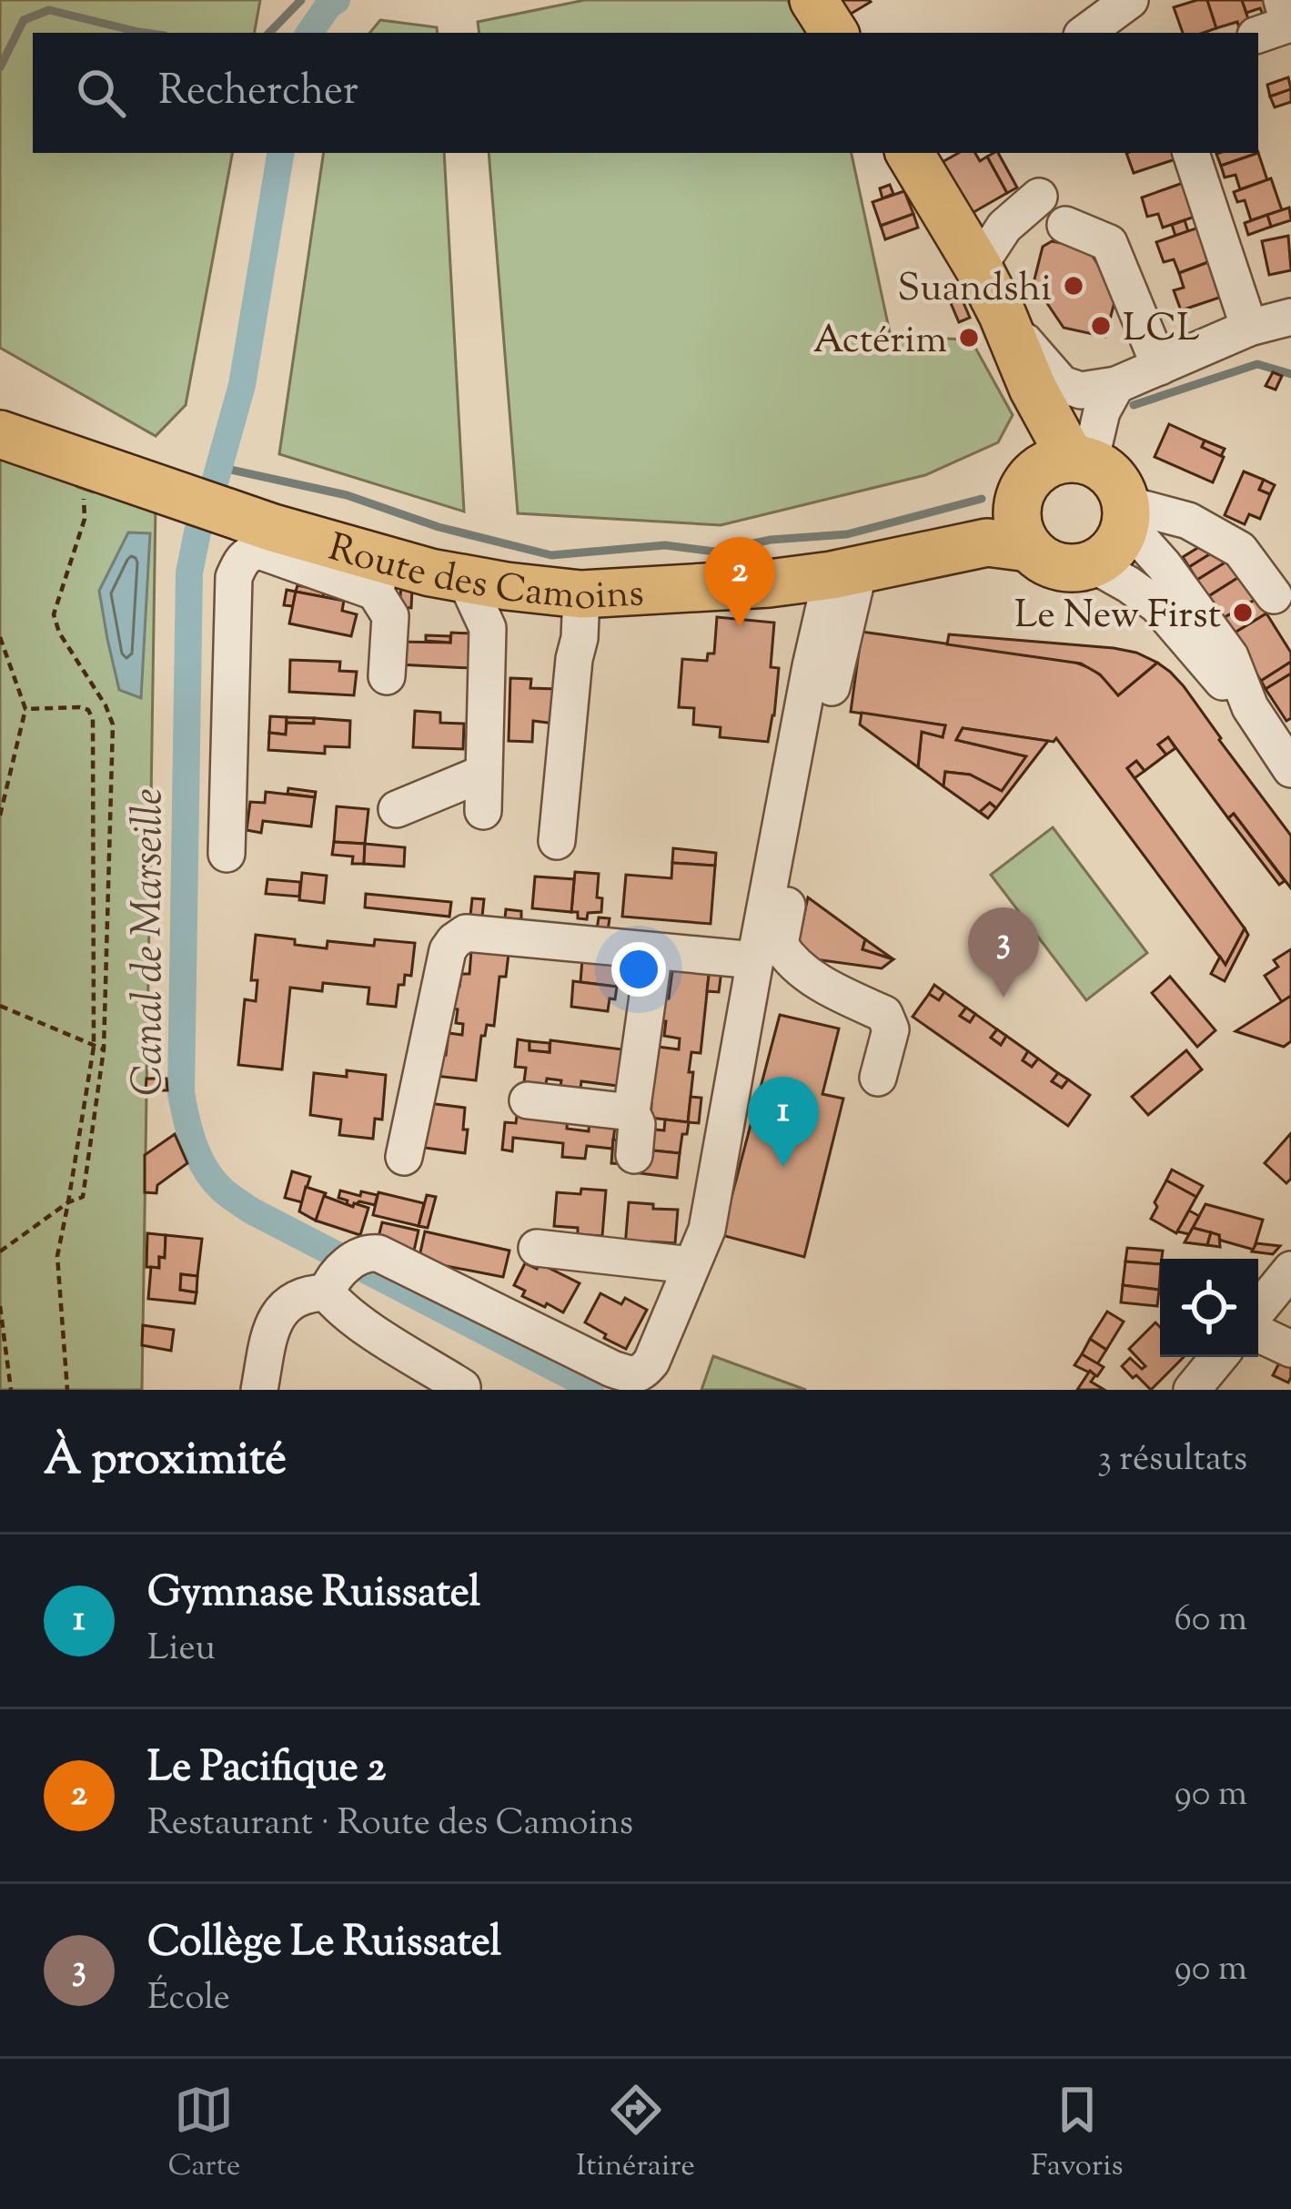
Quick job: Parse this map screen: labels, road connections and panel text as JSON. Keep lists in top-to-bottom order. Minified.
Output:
{"streets":{"main road":["Route des Camoins"]},"water":["Canal de Marseille"],"places":["Suandshi","LCL","Actérim","Le New First"],"page":{"search":"Rechercher","pins":["2","3","1"],"heading":["À proximité","3 résultats"],"list":[{"mark":"1","name":"Gymnase Ruissatel","note":"Lieu","value":"60 m"},{"mark":"2","name":"Le Pacifique 2","note":"Restaurant · Route des Camoins","value":"90 m"},{"mark":"3","name":"Collège Le Ruissatel","note":"École","value":"90 m"}],"nav":["Carte","Itinéraire","Favoris"]}}
